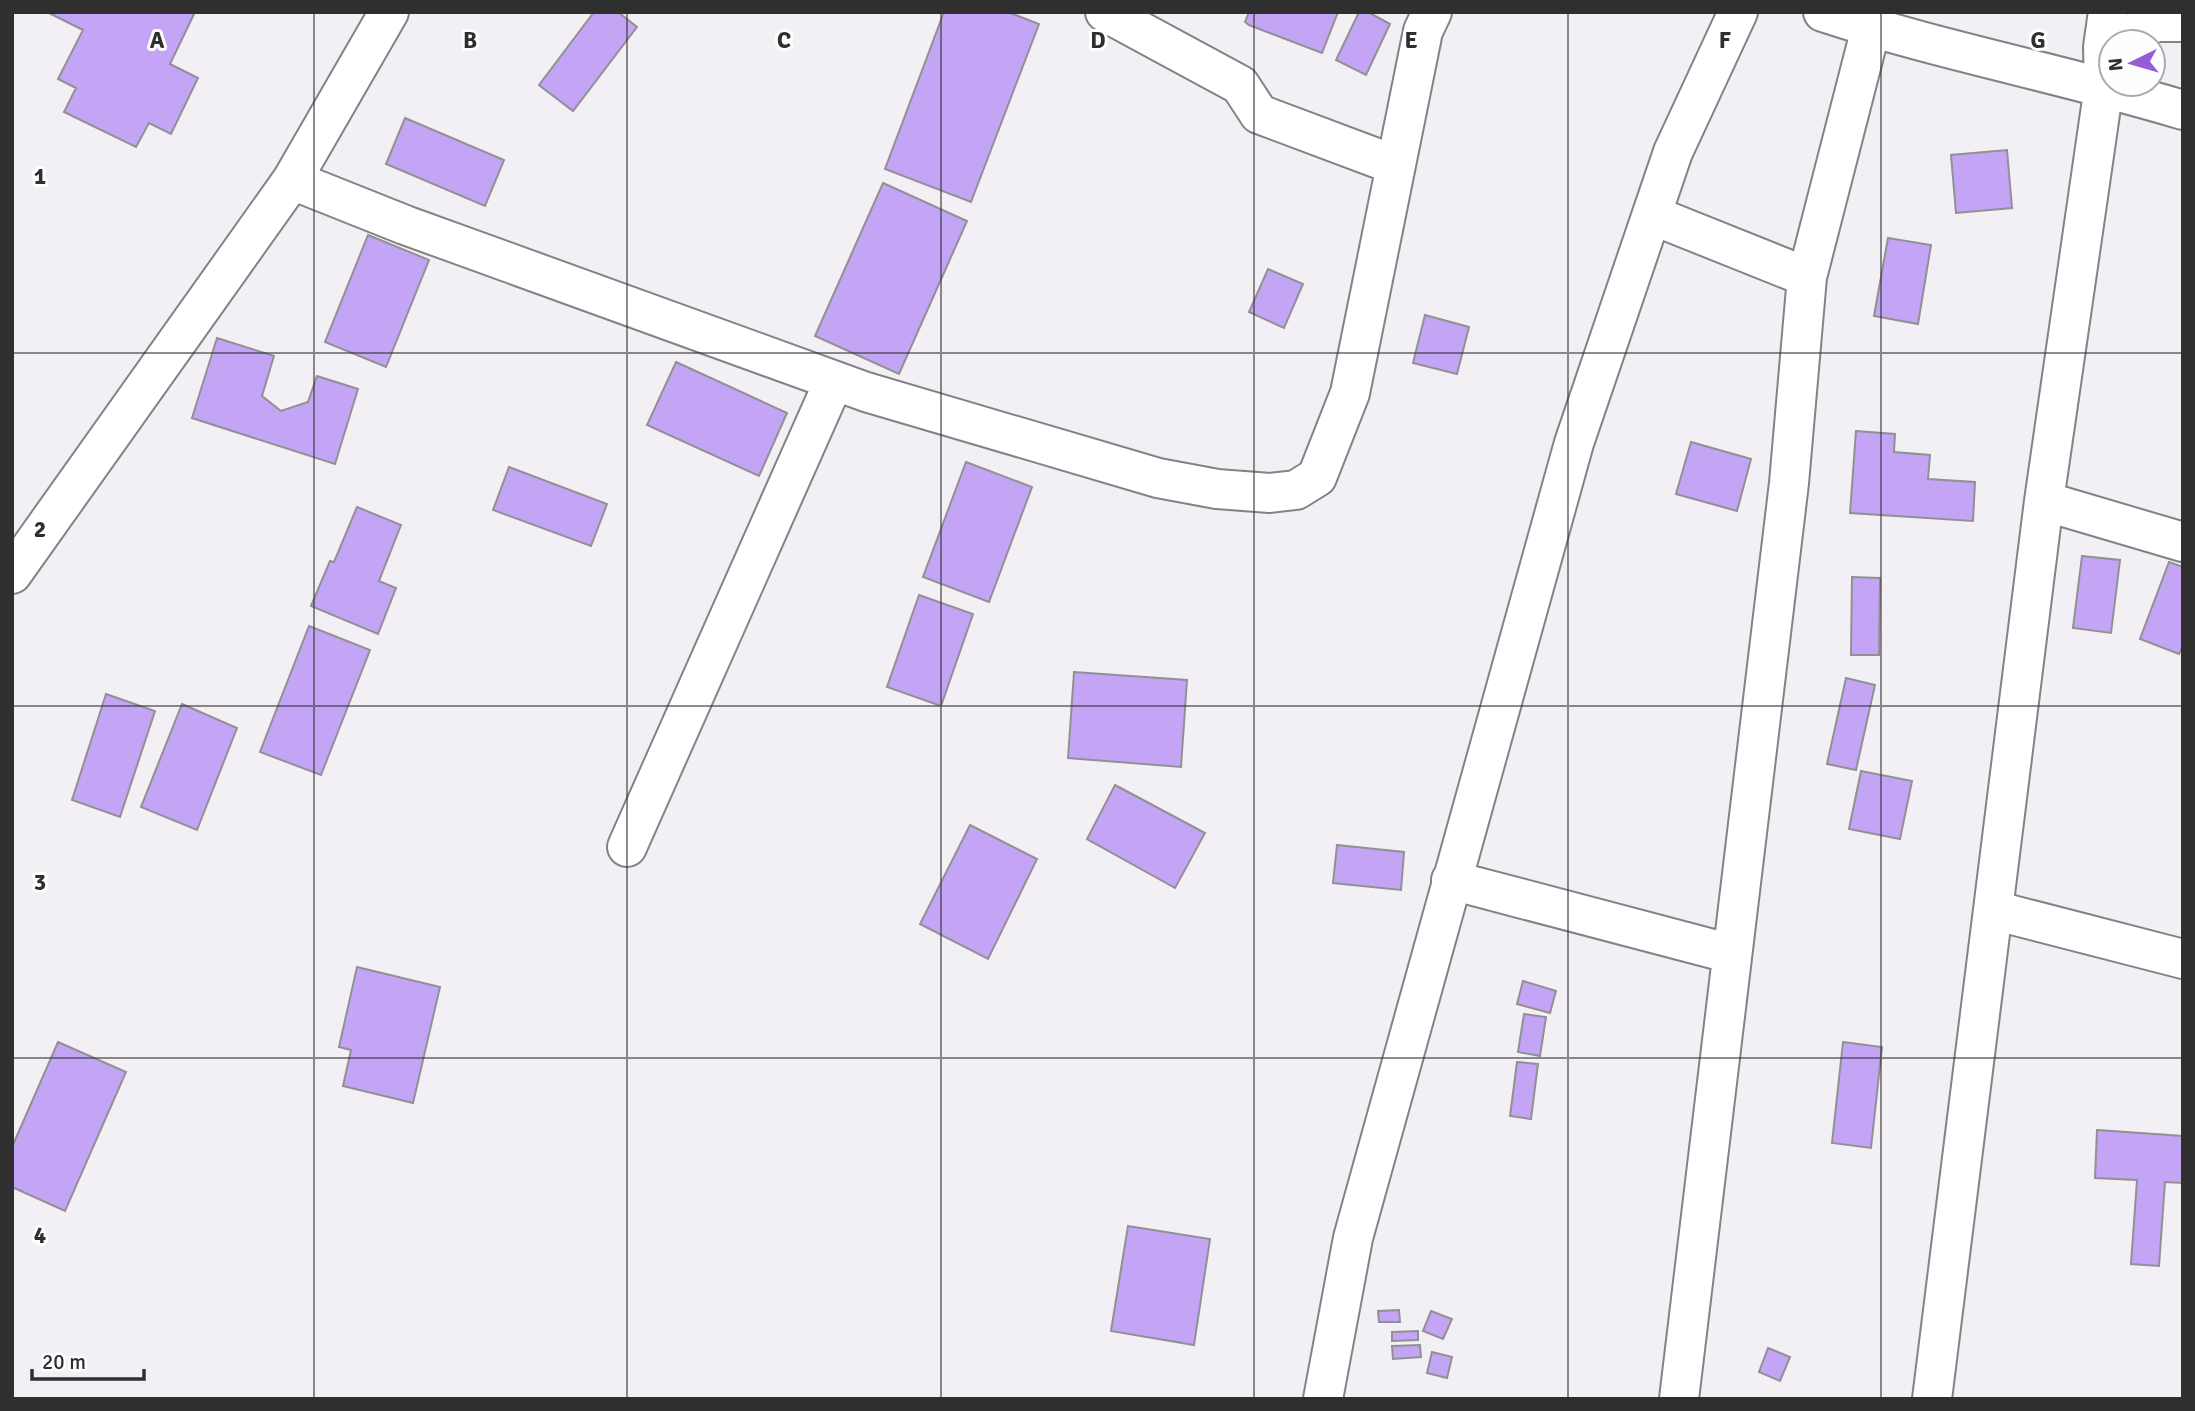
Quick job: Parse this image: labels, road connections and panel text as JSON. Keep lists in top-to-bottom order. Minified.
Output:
{"scale_bar":"20 m","north":"left","grid":{"columns":["A","B","C","D","E","F","G"],"rows":["1","2","3","4"]}}
